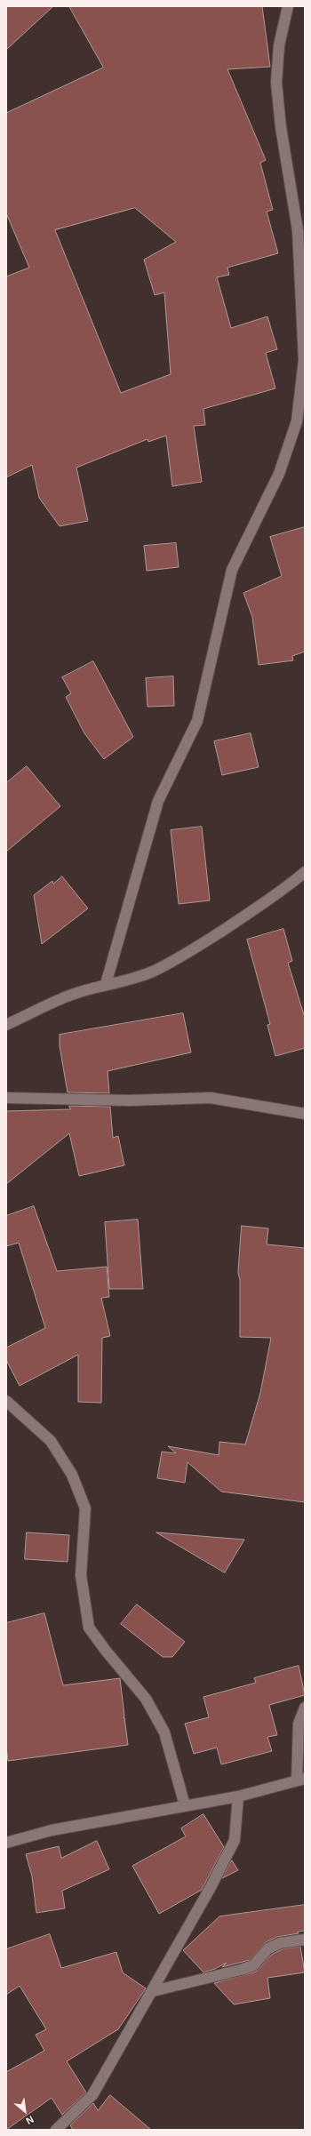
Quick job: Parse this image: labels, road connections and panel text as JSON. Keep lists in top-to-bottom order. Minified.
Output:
{"north":"bottom right"}
